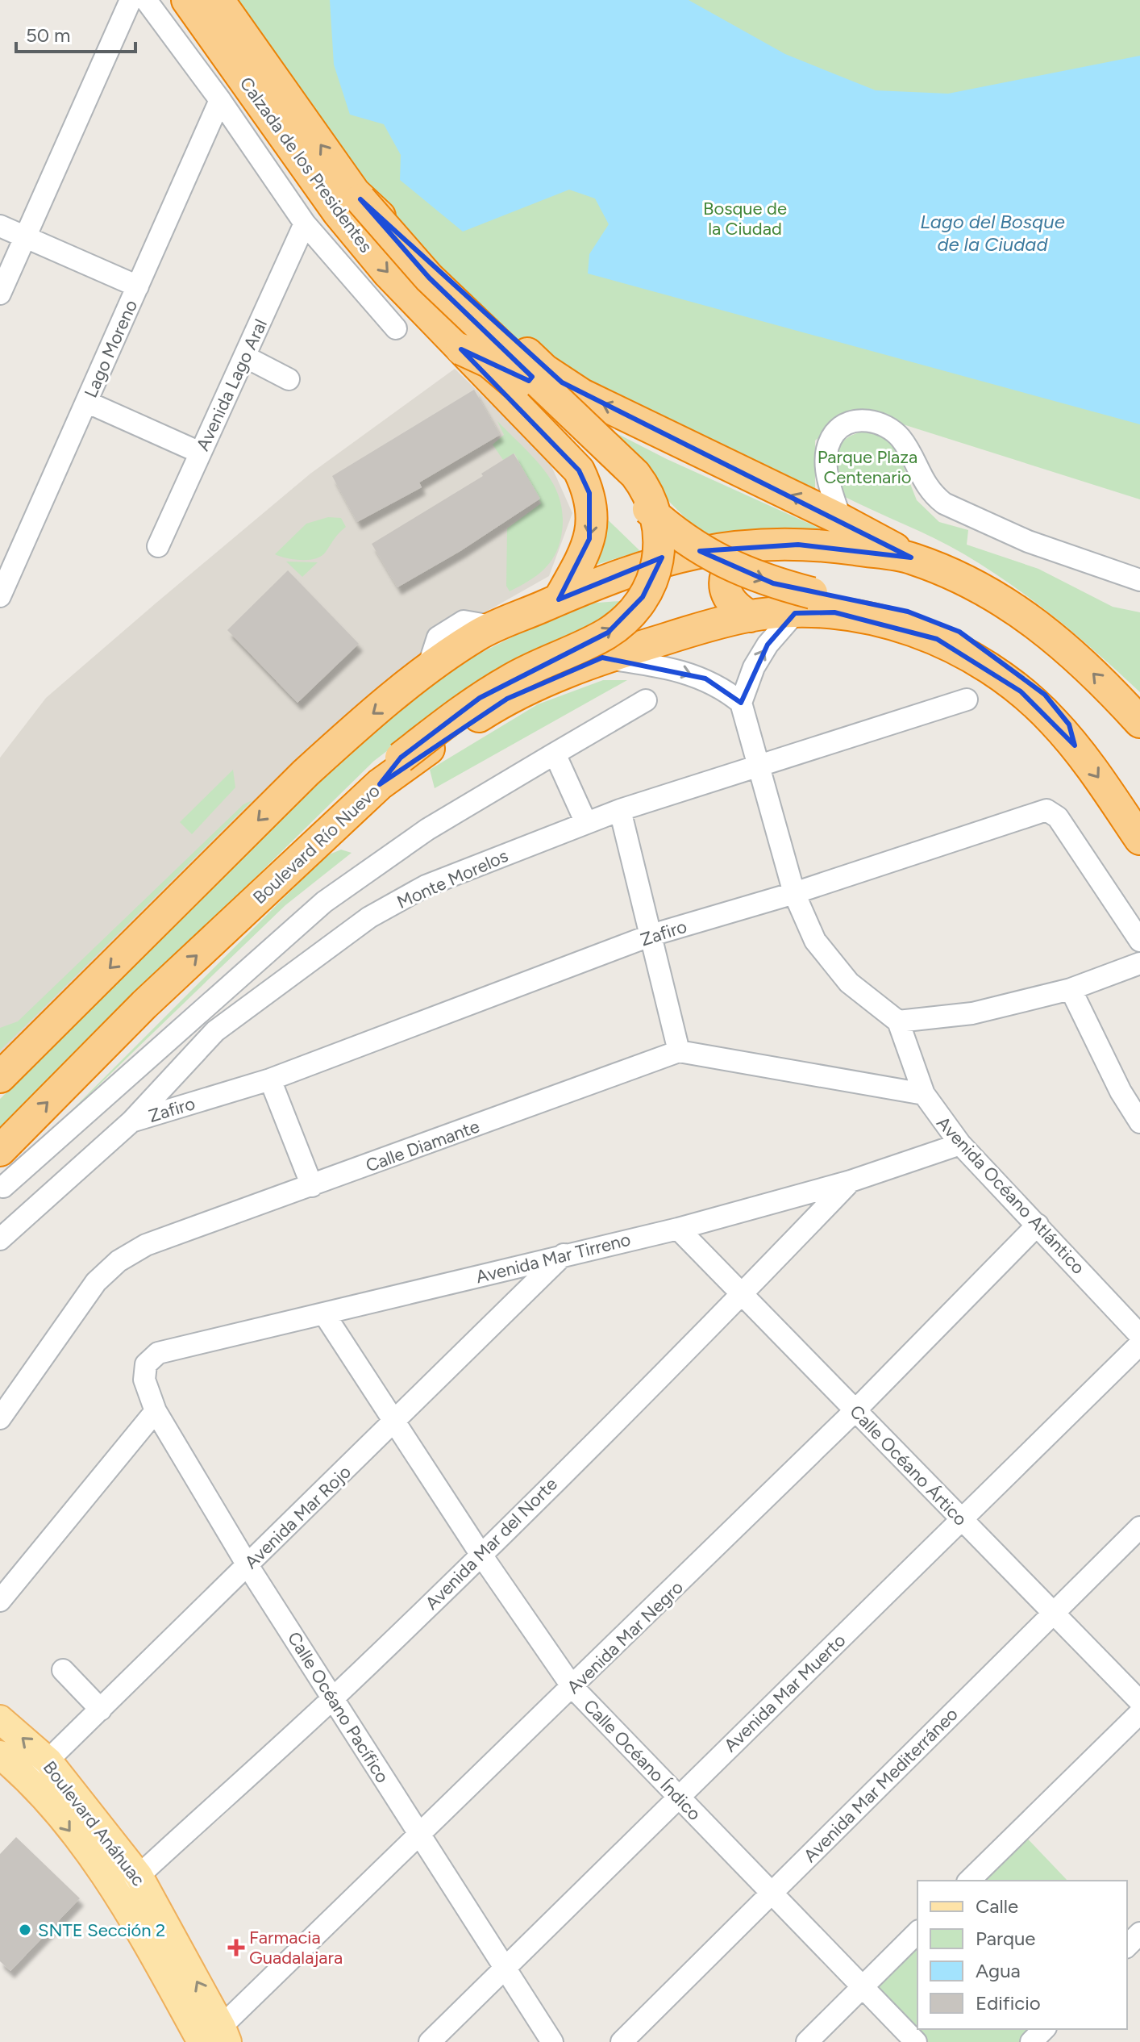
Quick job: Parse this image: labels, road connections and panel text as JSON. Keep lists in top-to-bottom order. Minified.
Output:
{"streets":{"highway":["Calzada de los Presidentes","Boulevard Río Nuevo"],"main road":["Boulevard Anáhuac"],"street":["Lago Moreno","Avenida Lago Aral","Monte Morelos","Zafiro","Calle Diamante","Avenida Océano Atlántico","Avenida Mar Tirreno","Calle Océano Ártico","Avenida Mar Rojo","Avenida Mar del Norte","Avenida Mar Negro","Avenida Mar Muerto","Calle Océano Pacífico","Calle Océano Índico","Avenida Mar Mediterráneo"]},"crossings":[["Monte Morelos","Zafiro"],["Avenida Océano Atlántico","Avenida Mar Tirreno"],["Avenida Océano Atlántico","Avenida Mar Negro"],["Avenida Mar Tirreno","Calle Océano Ártico"],["Avenida Mar Tirreno","Avenida Mar Rojo"],["Avenida Mar Tirreno","Avenida Mar del Norte"],["Avenida Mar Tirreno","Calle Océano Pacífico"],["Avenida Mar Tirreno","Calle Océano Índico"],["Calle Océano Ártico","Avenida Mar del Norte"],["Calle Océano Ártico","Avenida Mar Negro"],["Calle Océano Ártico","Avenida Mar Muerto"],["Calle Océano Ártico","Avenida Mar Mediterráneo"],["Avenida Mar Rojo","Calle Océano Pacífico"],["Avenida Mar Rojo","Calle Océano Índico"],["Avenida Mar Rojo","Boulevard Anáhuac"],["Avenida Mar del Norte","Calle Océano Pacífico"],["Avenida Mar del Norte","Calle Océano Índico"],["Avenida Mar del Norte","Boulevard Anáhuac"],["Avenida Mar Negro","Calle Océano Pacífico"],["Avenida Mar Negro","Calle Océano Índico"],["Avenida Mar Negro","Boulevard Anáhuac"],["Avenida Mar Muerto","Calle Océano Pacífico"],["Avenida Mar Muerto","Calle Océano Índico"],["Calle Océano Índico","Avenida Mar Mediterráneo"]],"water":["Lago del Bosque de la Ciudad"],"parks":["Bosque de la Ciudad","Parque Plaza Centenario"],"places":{"other":["SNTE Sección 2"],"health":["Farmacia Guadalajara"]},"legend":["Calle","Parque","Agua","Edificio"],"scale_bar":"50 m"}
